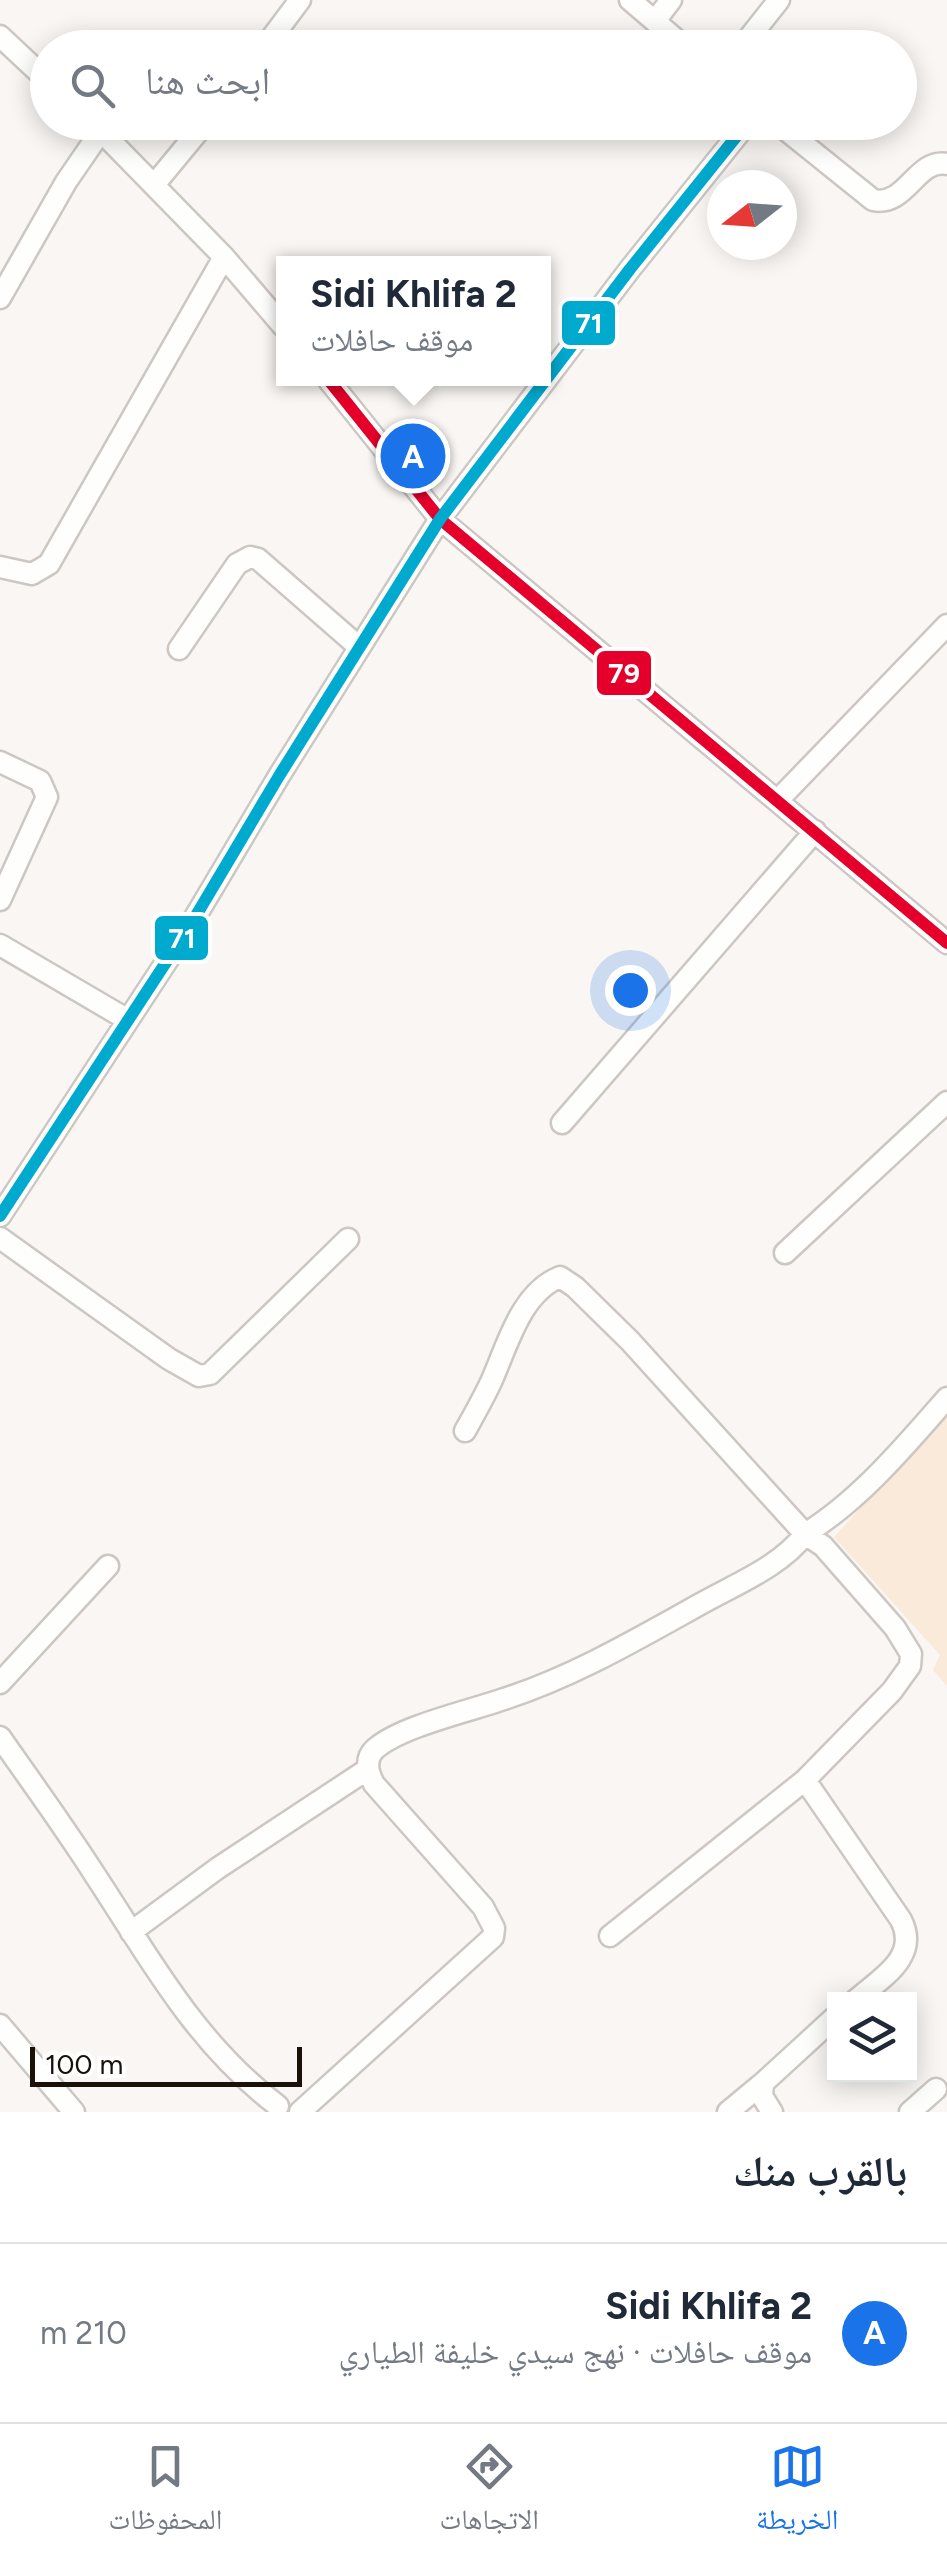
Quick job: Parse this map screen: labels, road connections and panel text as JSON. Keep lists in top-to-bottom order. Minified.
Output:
{"lines":["transit line 71","transit line 79"],"scale_bar":"100 m","north":"left","page":{"search":"ابحث هنا","popup":["Sidi Khlifa 2","موقف حافلات"],"pins":"A","scale":"100 m","heading":"بالقرب منك","list":[{"mark":"A","name":"Sidi Khlifa 2","note":"موقف حافلات · نهج سيدي خليفة الطياري","value":"210 m"}],"nav":["الخريطة","الاتجاهات","المحفوظات"]}}
